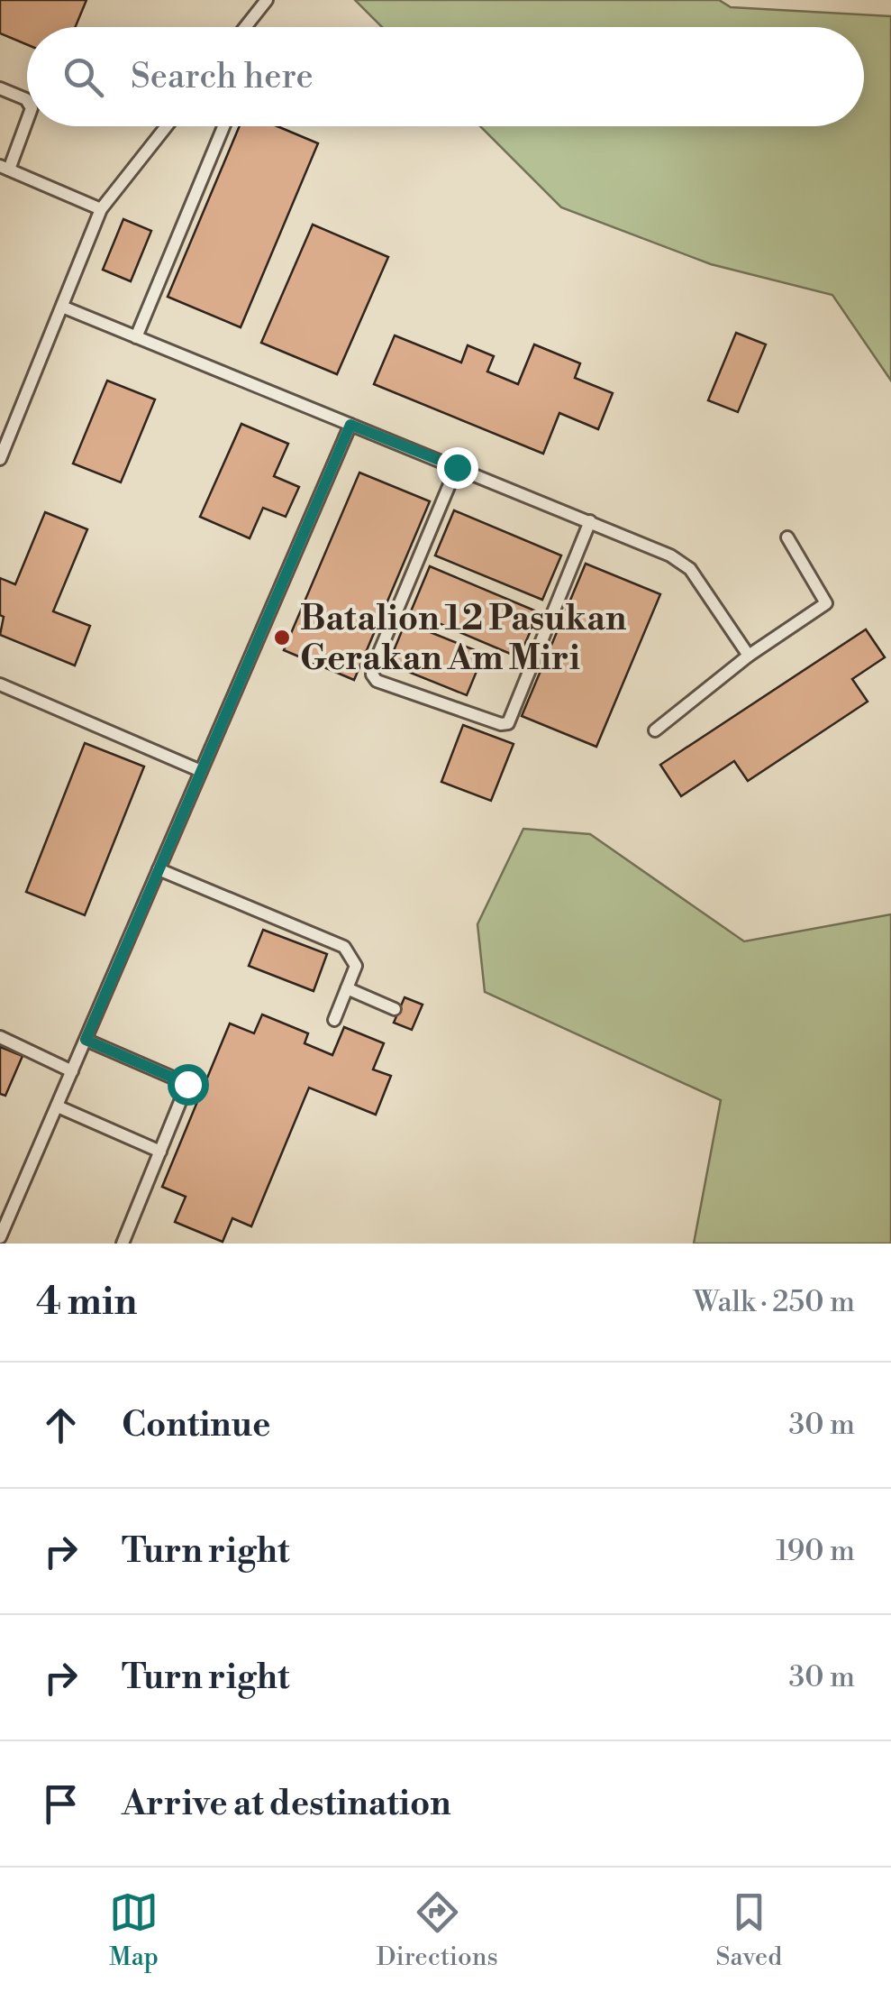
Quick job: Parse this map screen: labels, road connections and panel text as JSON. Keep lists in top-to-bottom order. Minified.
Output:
{"places":["Batalion 12 Pasukan Gerakan Am Miri"],"page":{"search":"Search here","heading":["4 min","Walk · 250 m"],"list":[["Continue","30 m"],["Turn right","190 m"],["Turn right","30 m"],"Arrive at destination"],"nav":["Map","Directions","Saved"]}}
